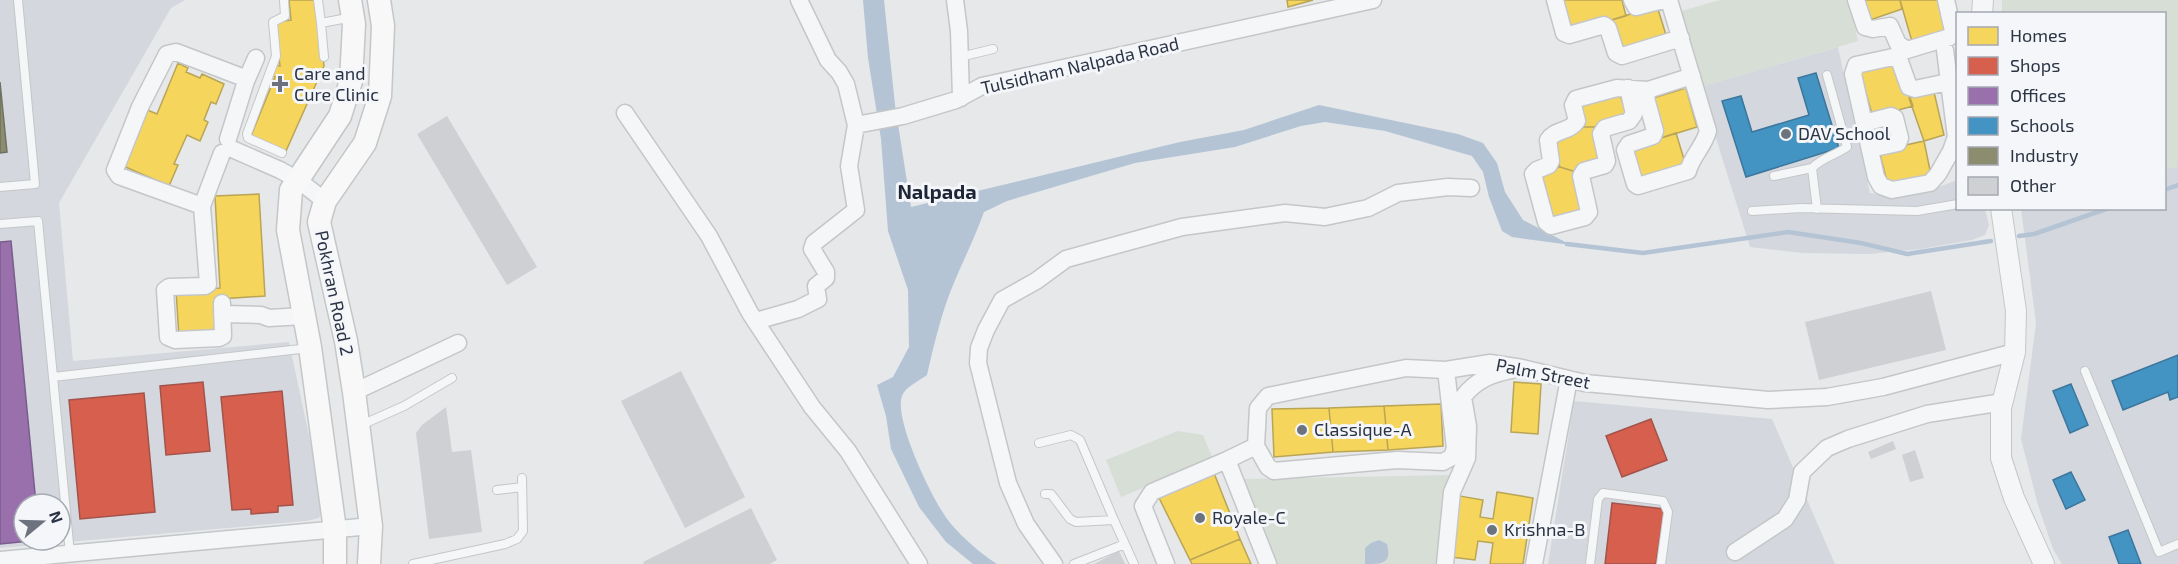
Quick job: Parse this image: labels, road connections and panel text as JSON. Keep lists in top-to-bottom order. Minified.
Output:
{"streets":{"main road":["Pokhran Road 2"],"street":["Tulsidham Nalpada Road","Palm Street"]},"districts":["Nalpada"],"places":{"health":["Care and Cure Clinic"],"other":["DAV School","Classique-A","Royale-C","Krishna-B"]},"legend":["Homes","Shops","Offices","Schools","Industry","Other"],"north":"right"}
